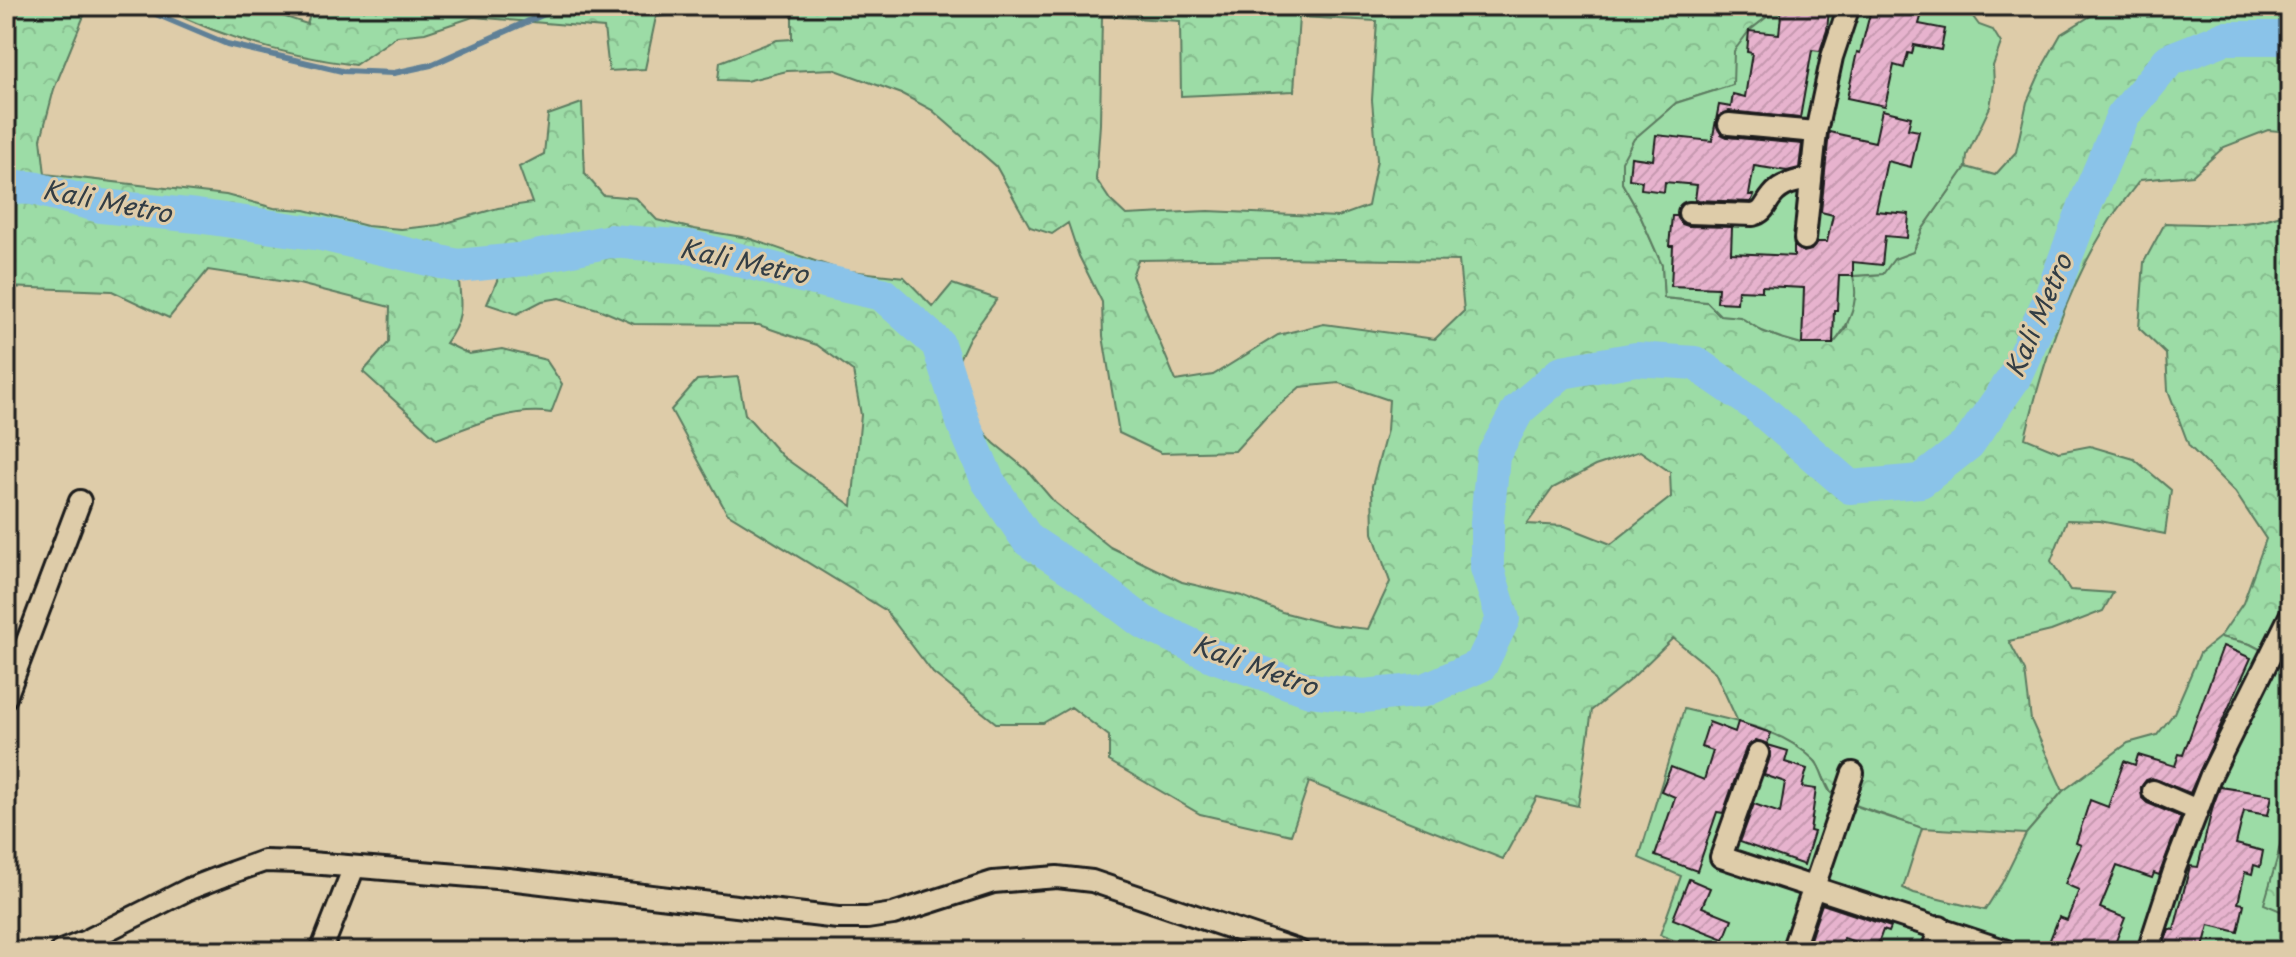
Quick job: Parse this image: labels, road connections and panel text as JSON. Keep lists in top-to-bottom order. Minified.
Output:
{"water":["Kali Metro"]}
